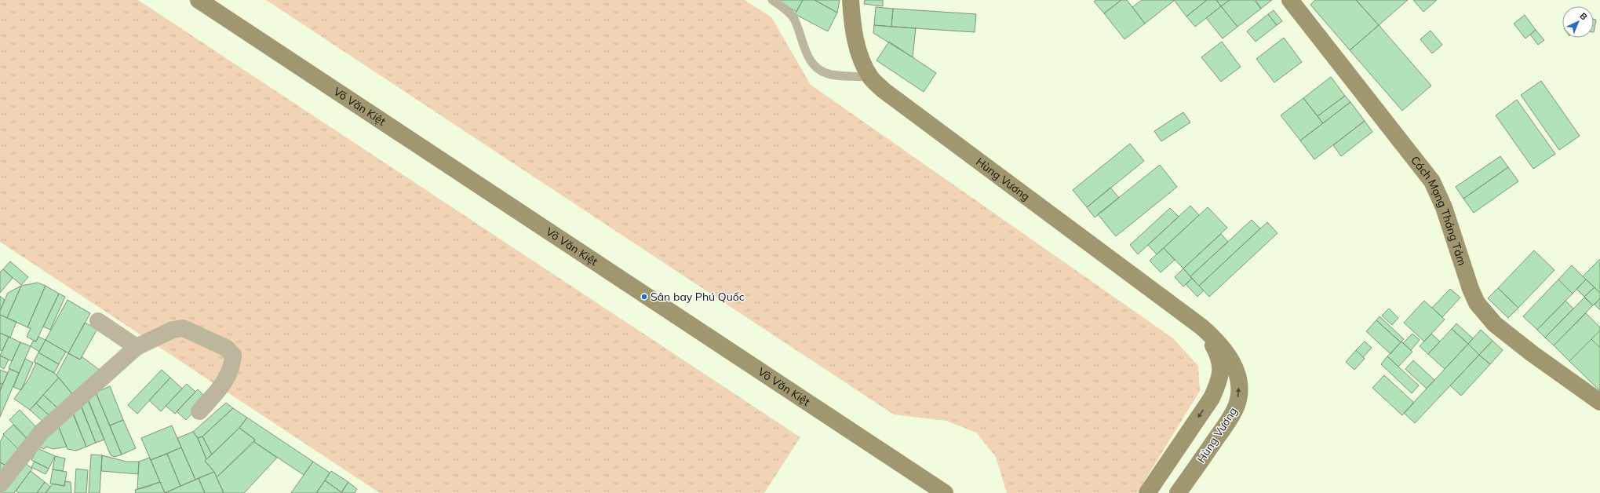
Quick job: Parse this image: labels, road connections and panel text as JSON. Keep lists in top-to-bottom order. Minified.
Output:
{"streets":{"street":["Võ Văn Kiệt","Hùng Vương","Cách Mạng Tháng Tám"]},"places":["Sân bay Phú Quốc"],"north":"top right"}
